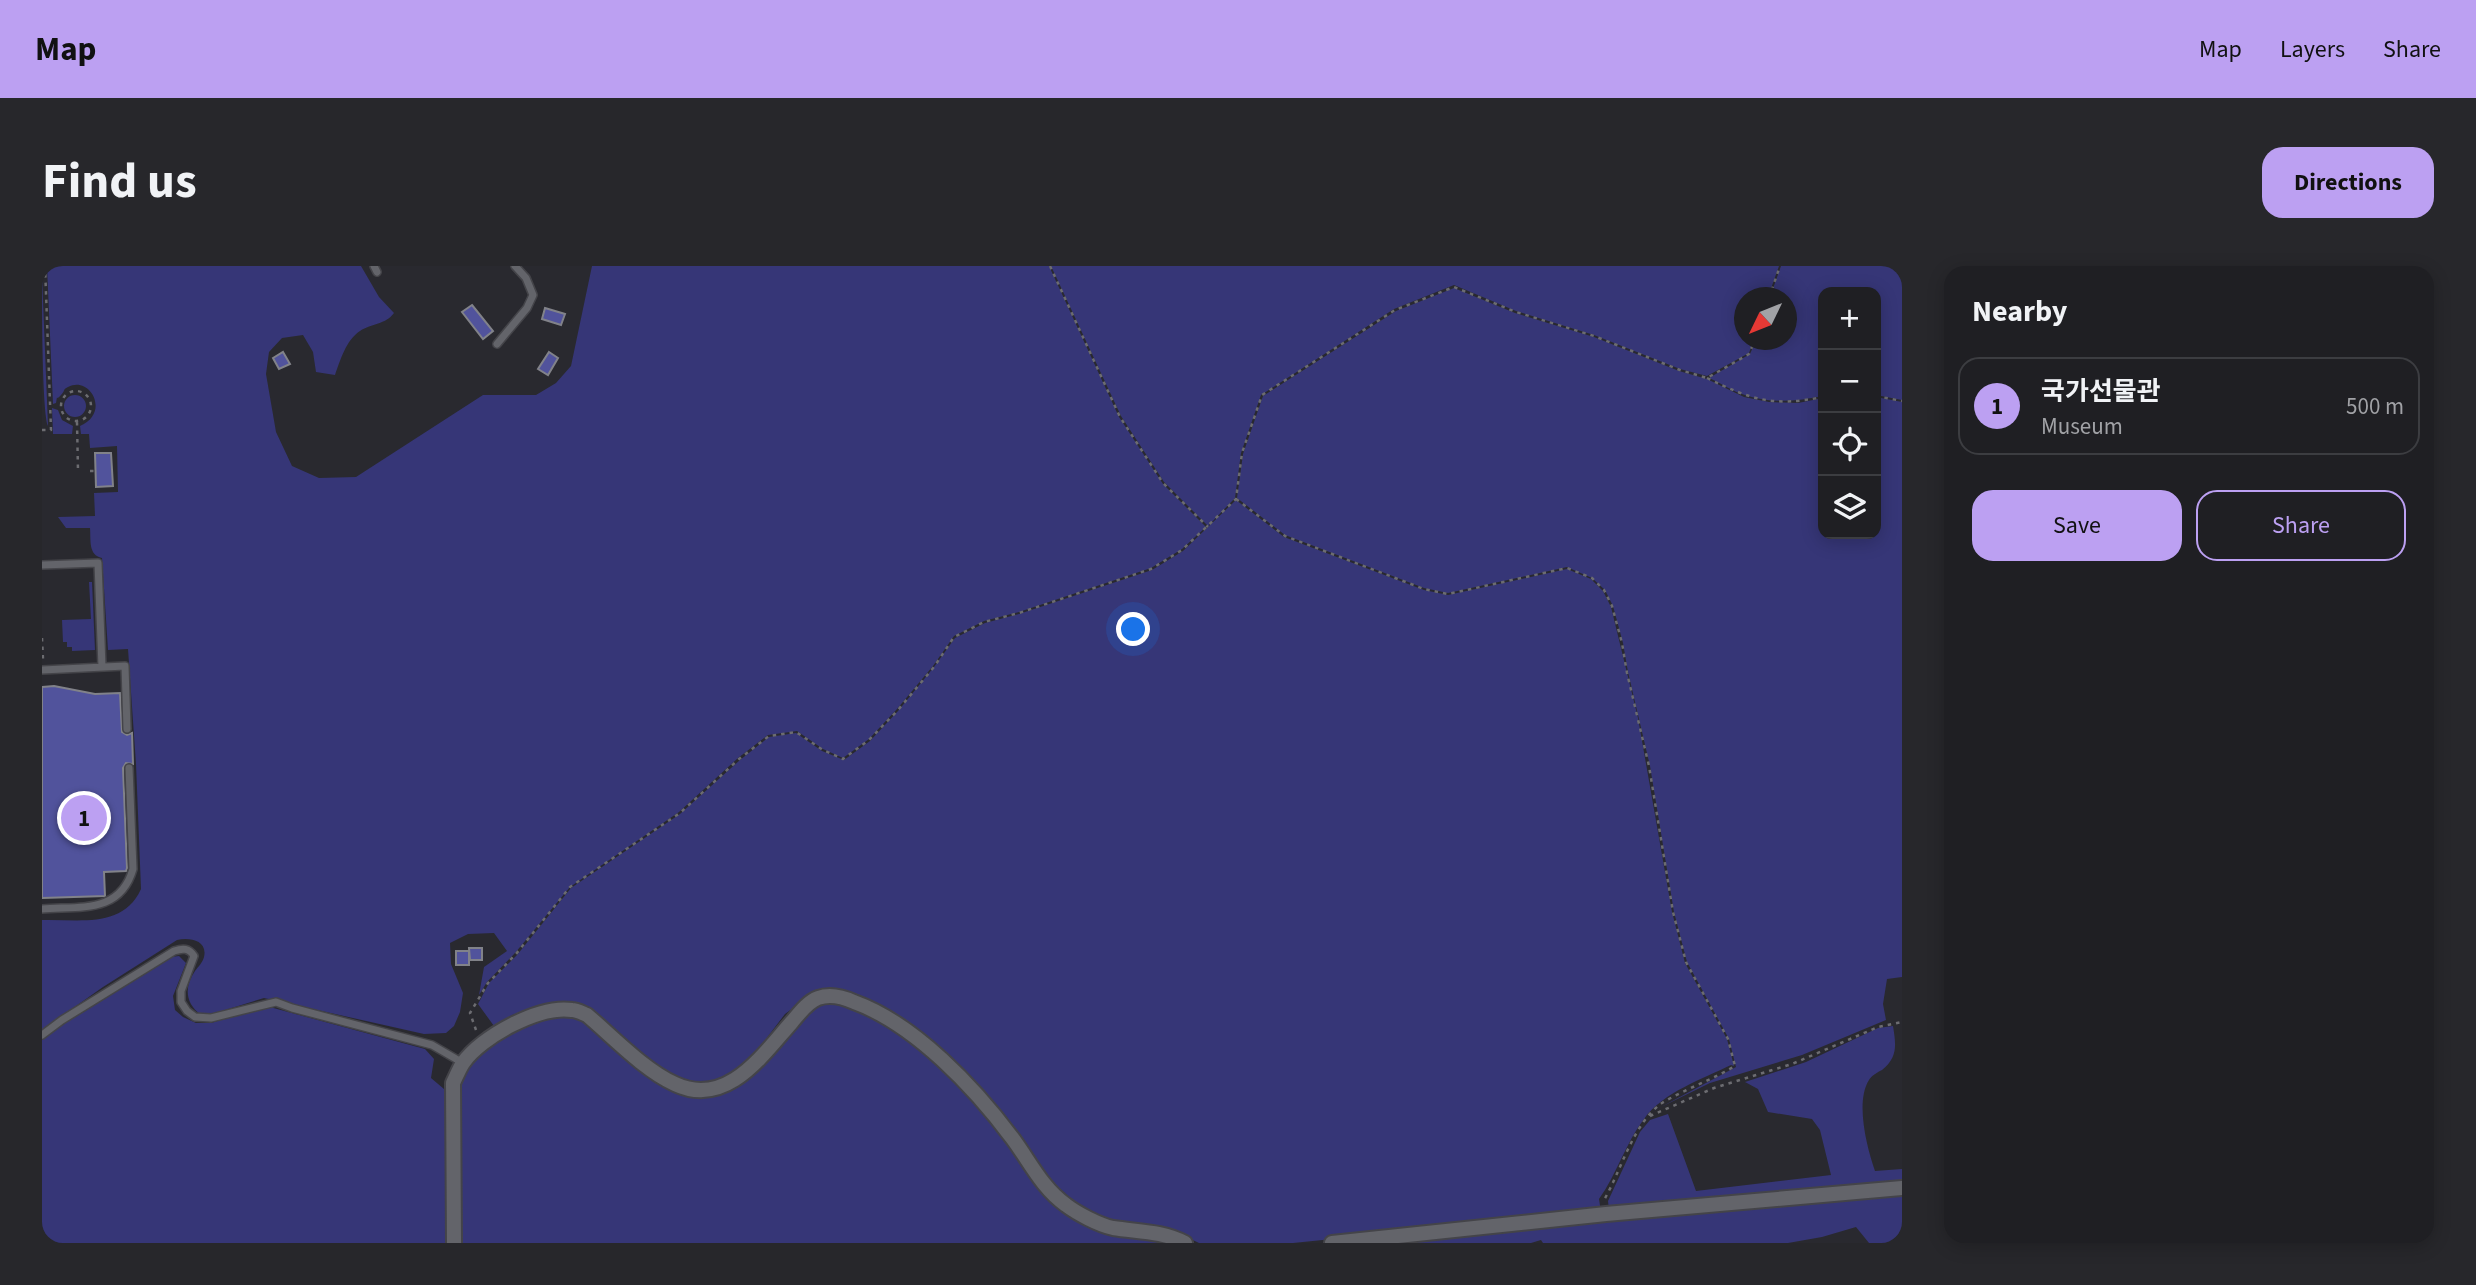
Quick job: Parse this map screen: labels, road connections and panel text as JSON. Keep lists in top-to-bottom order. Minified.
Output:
{"north":"bottom left","page":{"header":"Map","nav":["Map","Layers","Share"],"title":"Find us","buttons":["Directions",["Save","Share"]],"heading":"Nearby","map_buttons":["+","−"],"list":[{"mark":"1","name":"국가선물관","note":"Museum","value":"500 m"}],"pins":"1"}}
